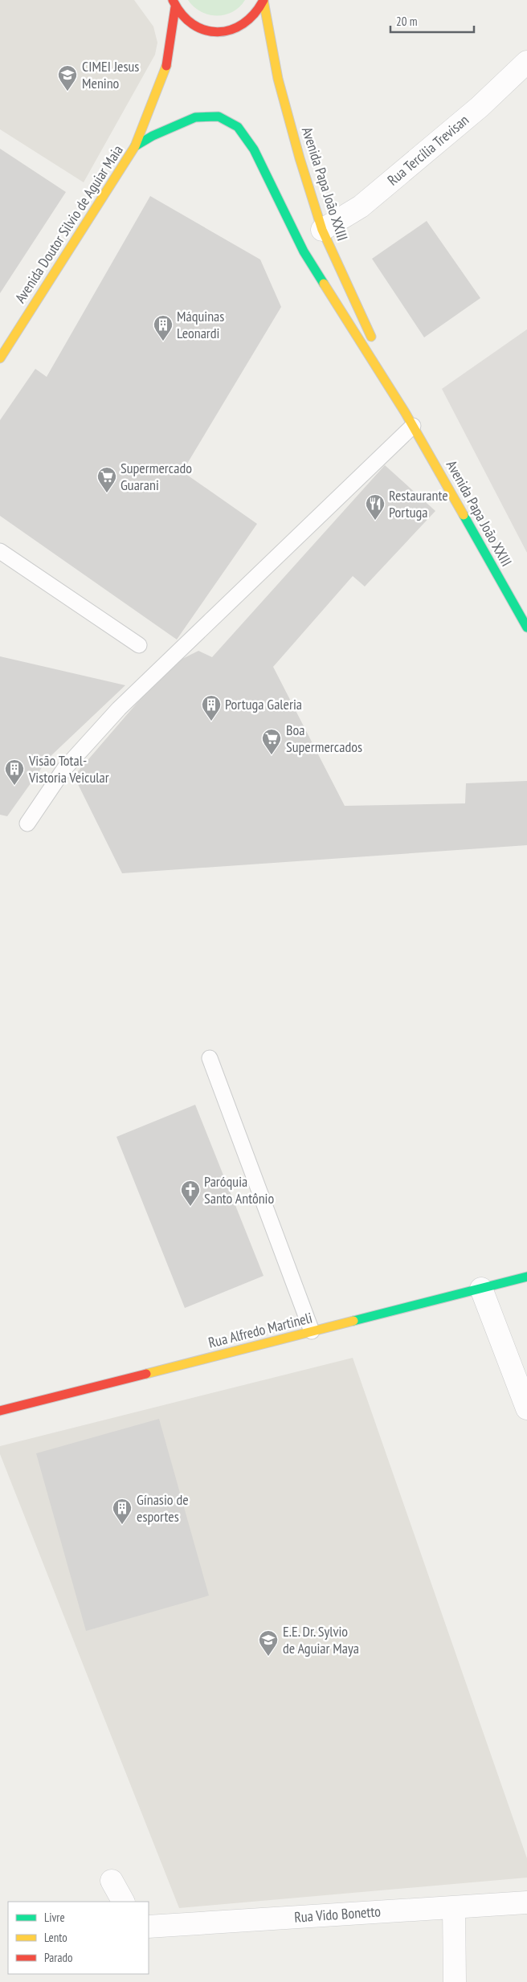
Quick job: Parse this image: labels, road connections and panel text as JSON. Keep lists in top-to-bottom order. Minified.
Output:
{"streets":{"main road":["Avenida Papa João XXIII","Avenida Doutor Silvio de Aguiar Maia","Rua Alfredo Martineli"],"street":["Rua Tercília Trevisan","Rua Vido Bonetto"]},"crossings":[["Rua Tercília Trevisan","Avenida Papa João XXIII"],["Avenida Papa João XXIII","Avenida Doutor Silvio de Aguiar Maia"]],"places":{"school or university":["CIMEI Jesus Menino","E.E. Dr. Sylvio de Aguiar Maya"],"building":["Máquinas Leonardi","Portuga Galeria","Visão Total- Vistoria Veicular","Gínasio de esportes"],"supermarket":["Supermercado Guarani","Boa Supermercados"],"restaurant":["Restaurante Portuga"],"church":["Paróquia Santo Antônio"]},"legend":["Livre","Lento","Parado"],"scale_bar":"20 m"}
